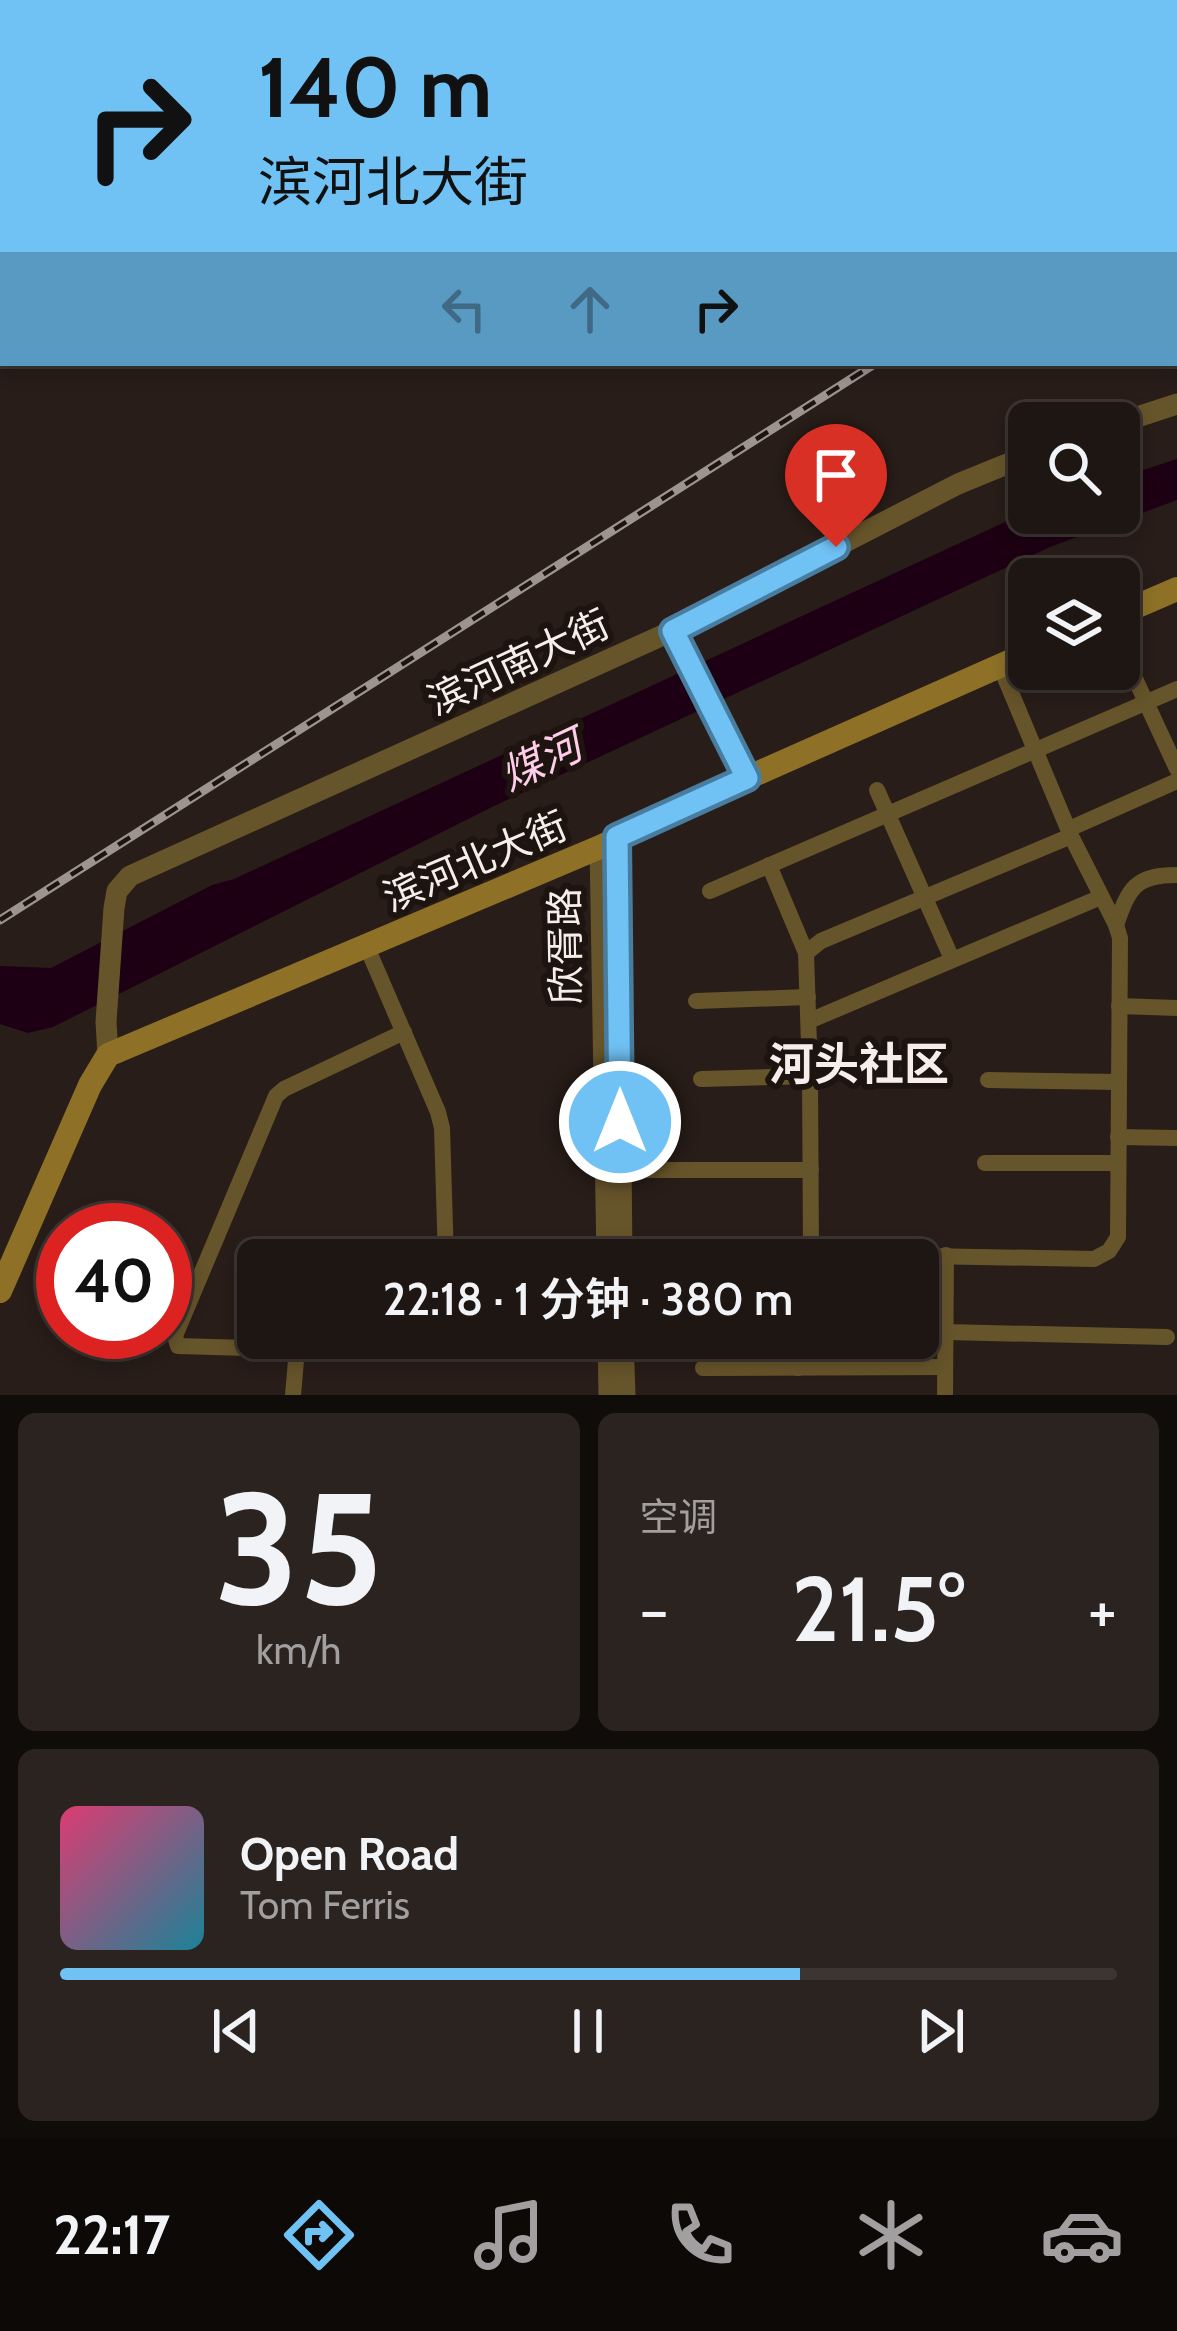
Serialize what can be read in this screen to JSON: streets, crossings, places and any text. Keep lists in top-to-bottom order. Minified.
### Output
{"streets":{"main road":["滨河北大街"],"street":["滨河南大街","欣胥路"]},"crossings":[["滨河南大街","滨河北大街"],["滨河北大街","欣胥路"]],"districts":["河头社区"],"water":["煤河"],"page":{"turn":["140 m","滨河北大街"],"limit":"40","trip":"22:18 · 1 分钟 · 380 m","tile":[["35","km/h"],"空调"],"heat":["−","21.5°","+"],"song":["Open Road","Tom Ferris"],"tabs":"22:17"}}
